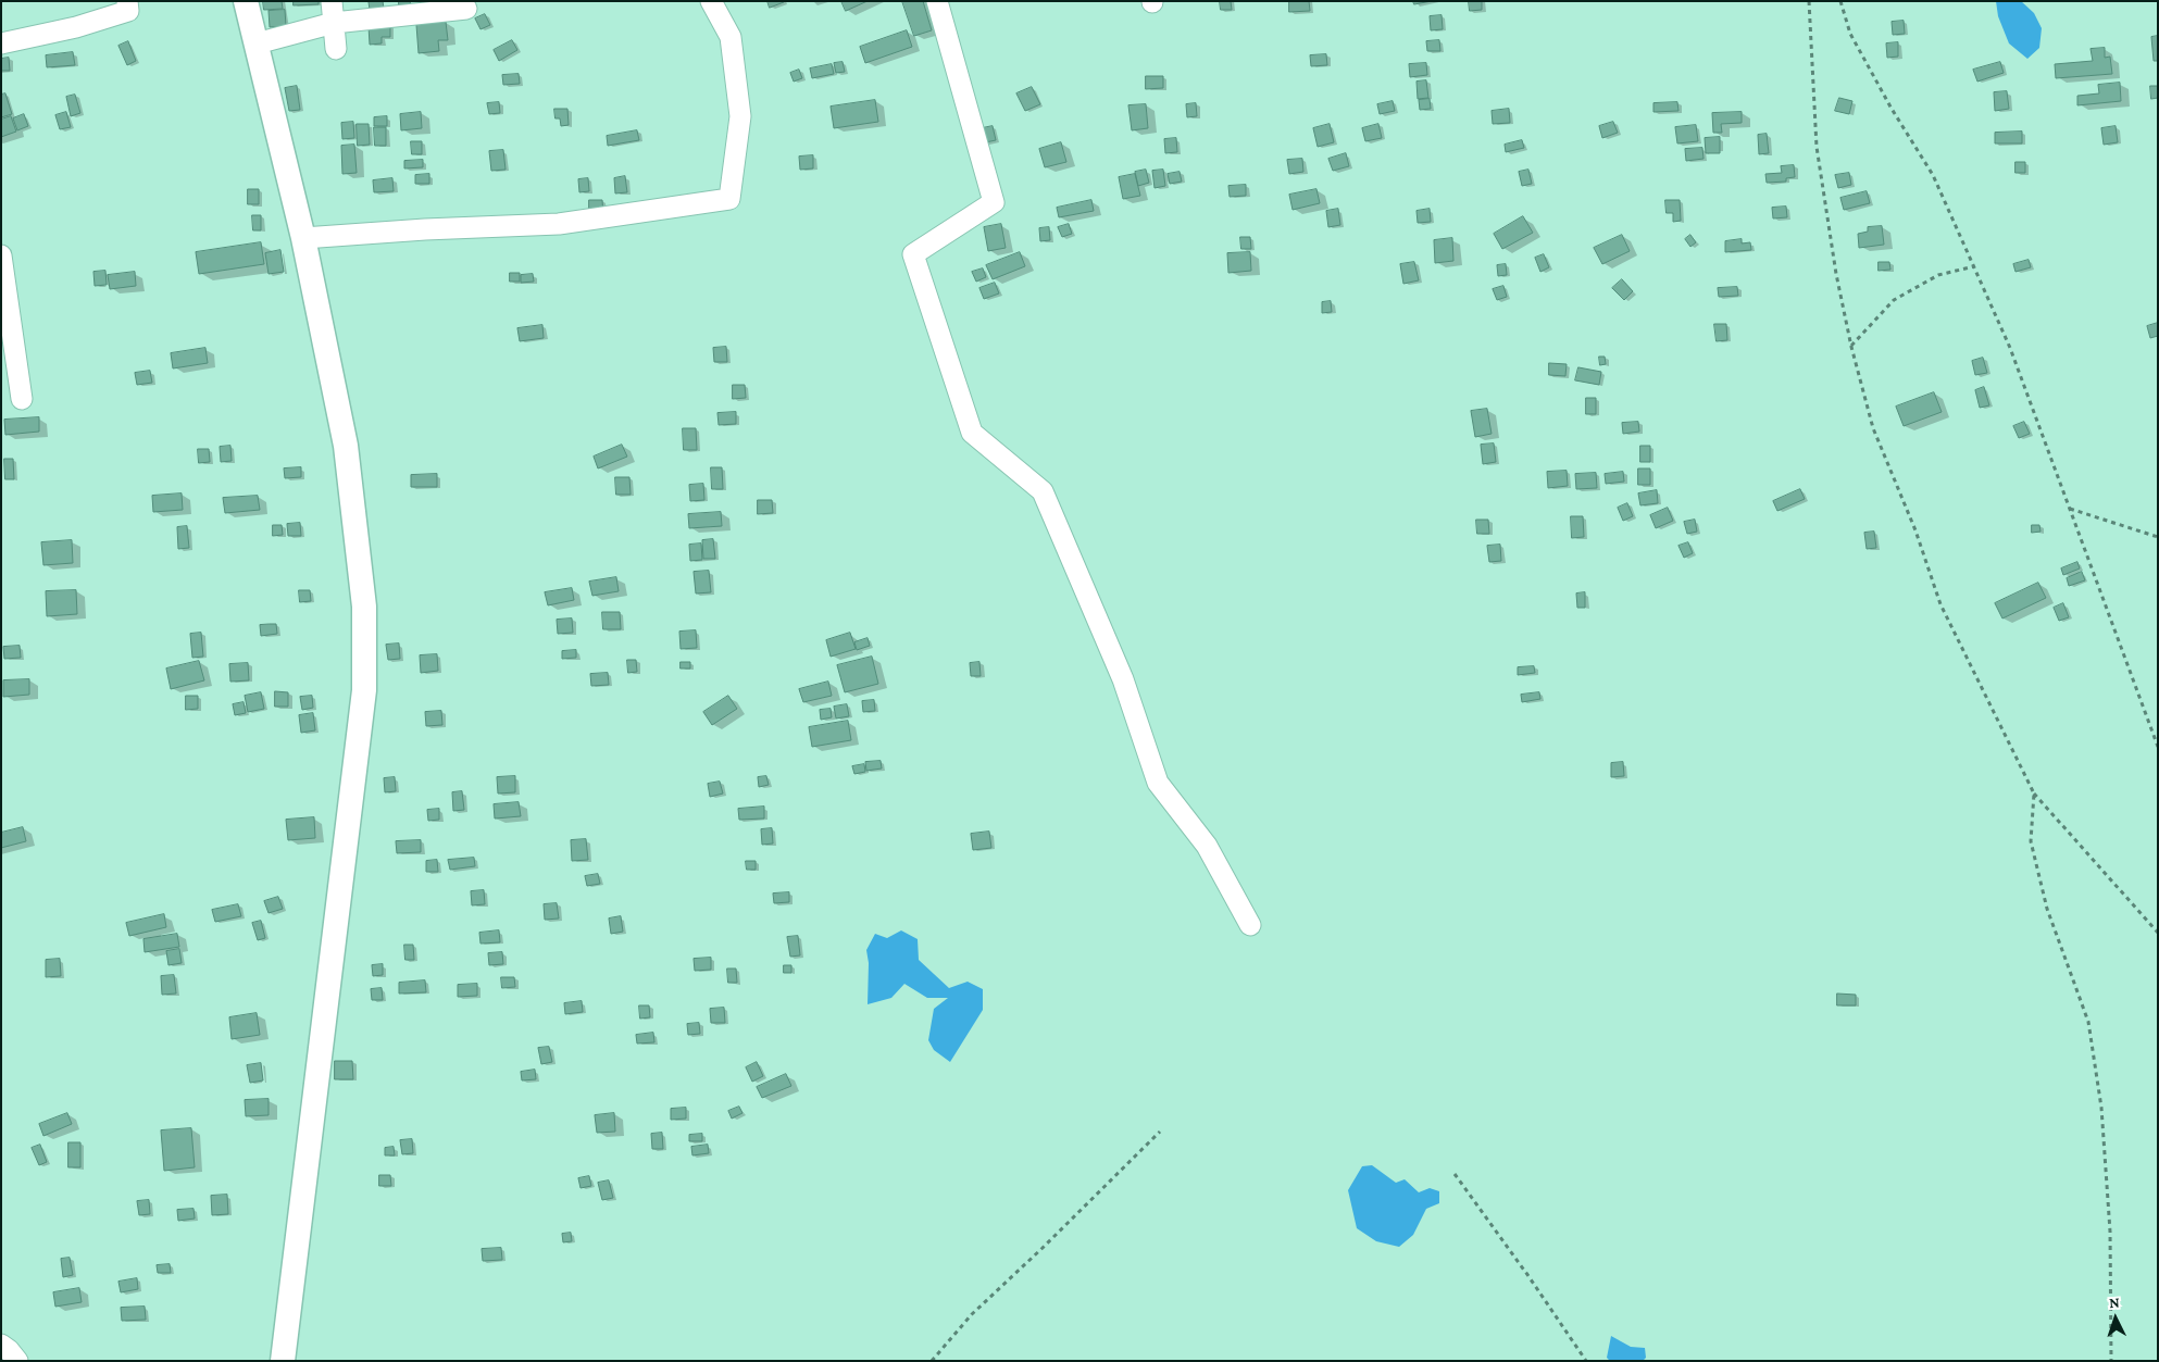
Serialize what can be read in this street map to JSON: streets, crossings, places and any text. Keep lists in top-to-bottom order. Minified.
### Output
{"north":"top"}
